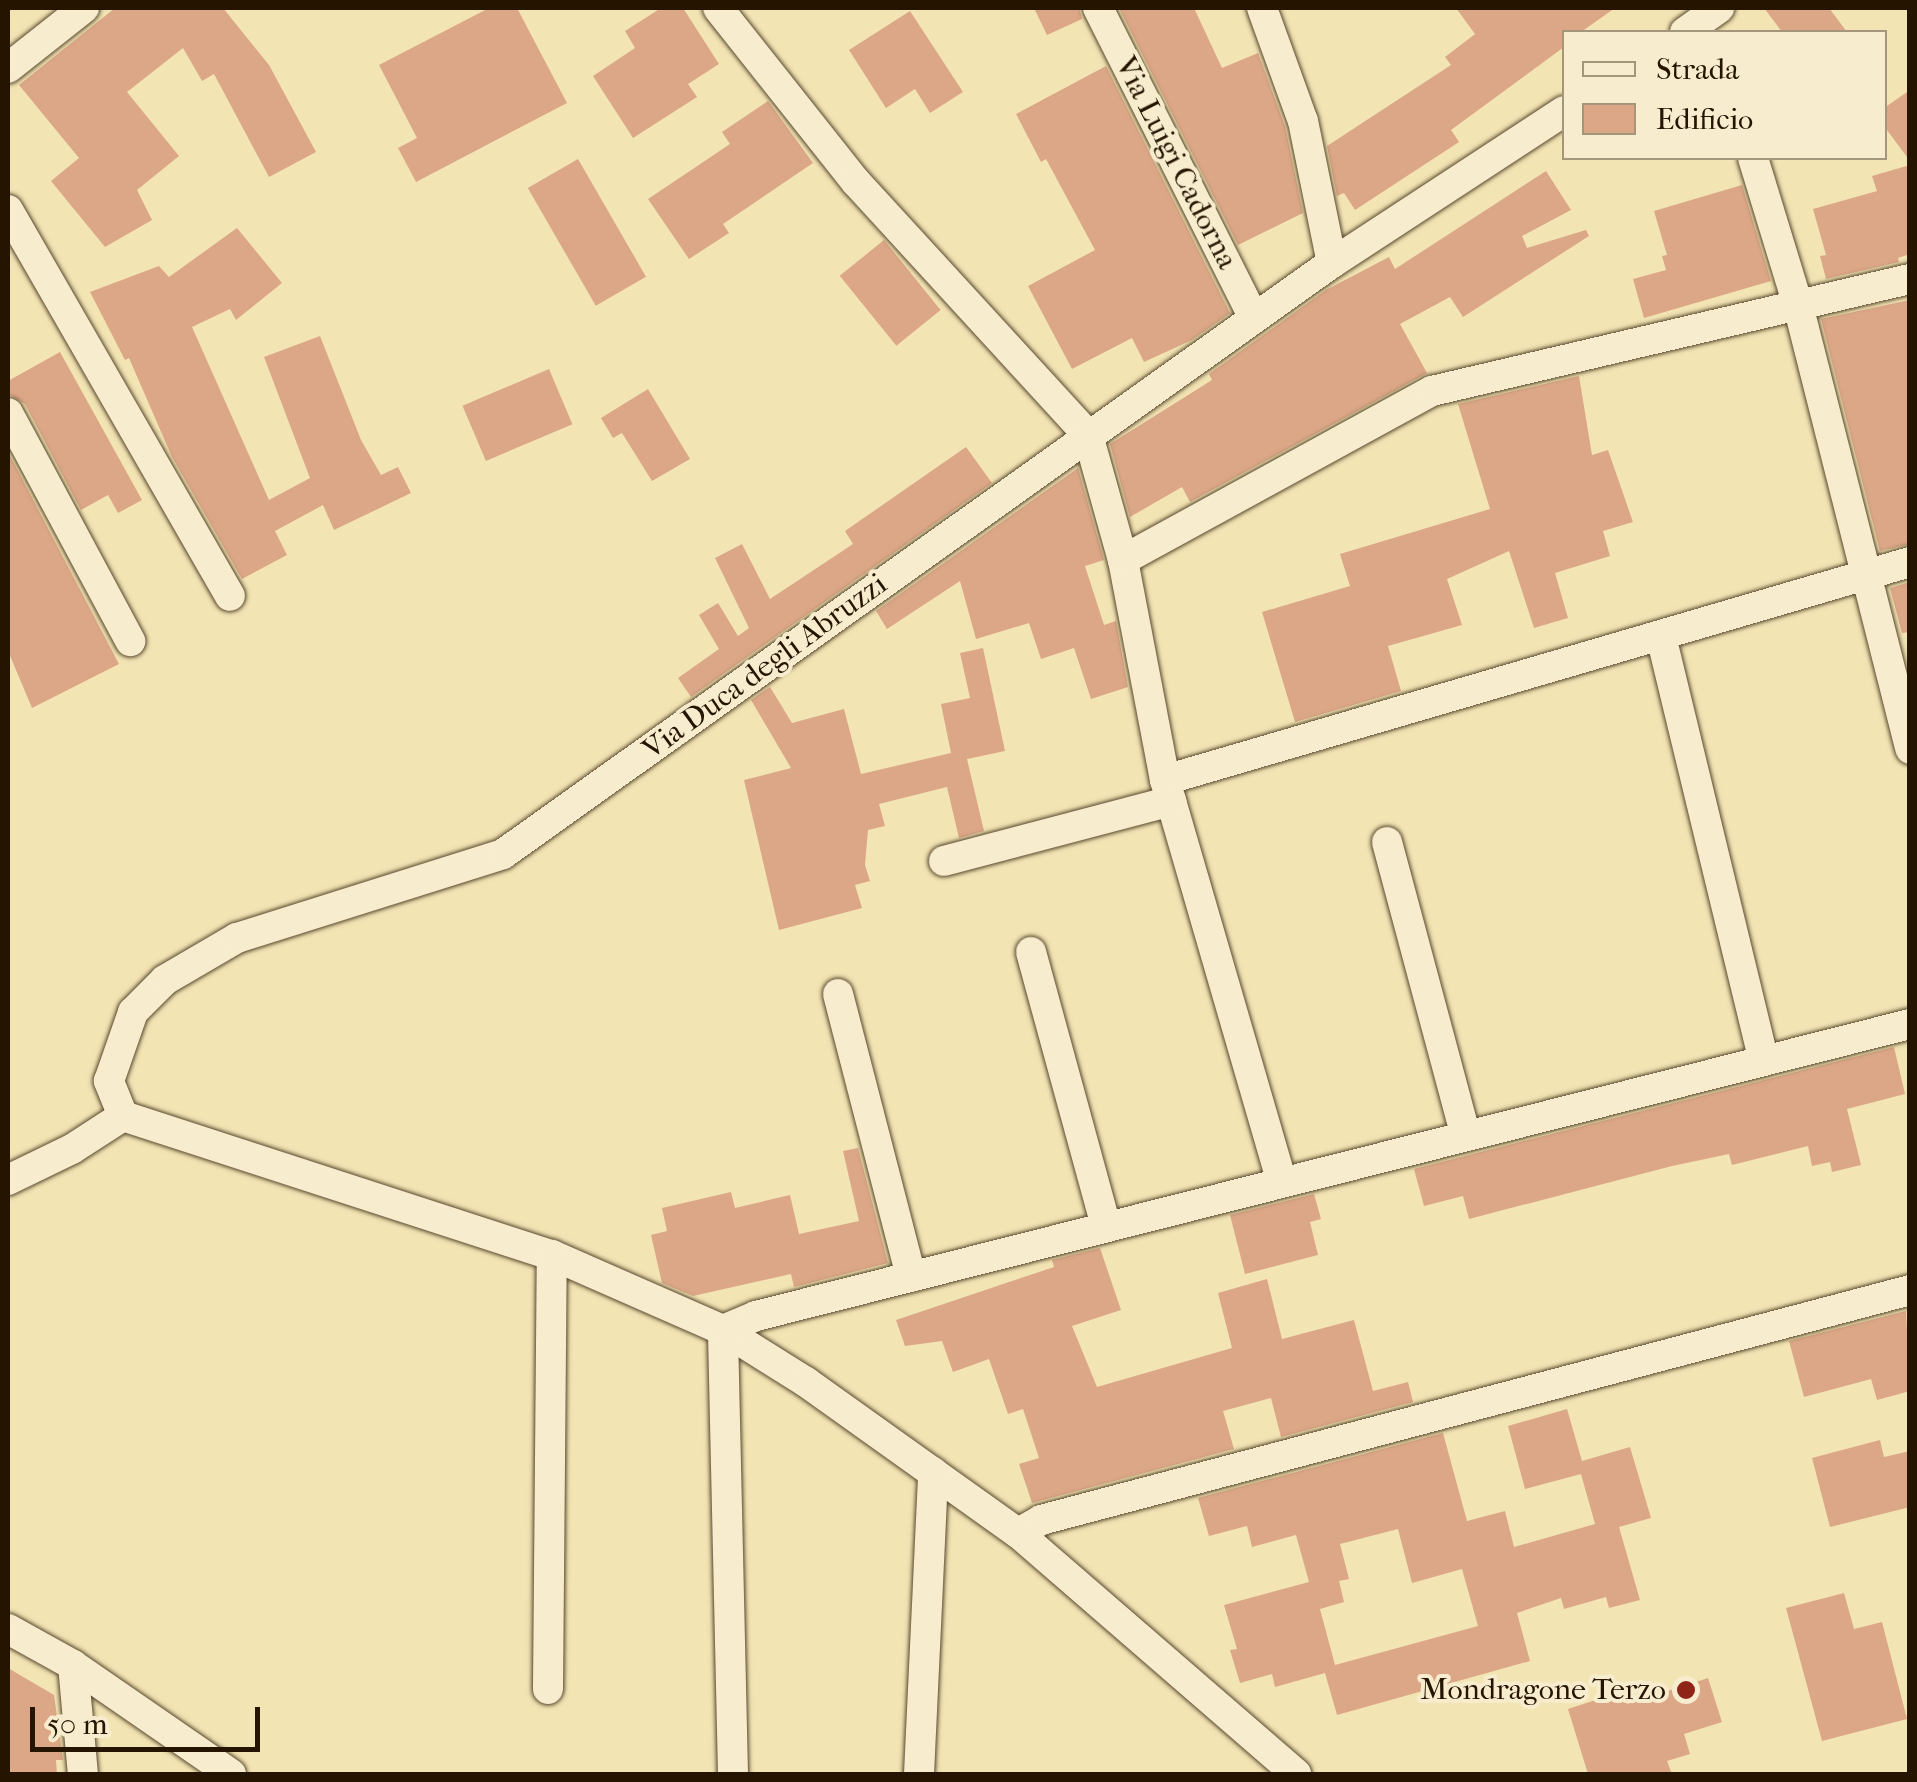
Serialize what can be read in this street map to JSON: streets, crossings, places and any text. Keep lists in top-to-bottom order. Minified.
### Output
{"streets":{"street":["Via Luigi Cadorna","Via Duca degli Abruzzi"]},"crossings":[["Via Luigi Cadorna","Via Duca degli Abruzzi"]],"places":["Mondragone Terzo"],"legend":["Strada","Edificio"],"scale_bar":"50 m"}
